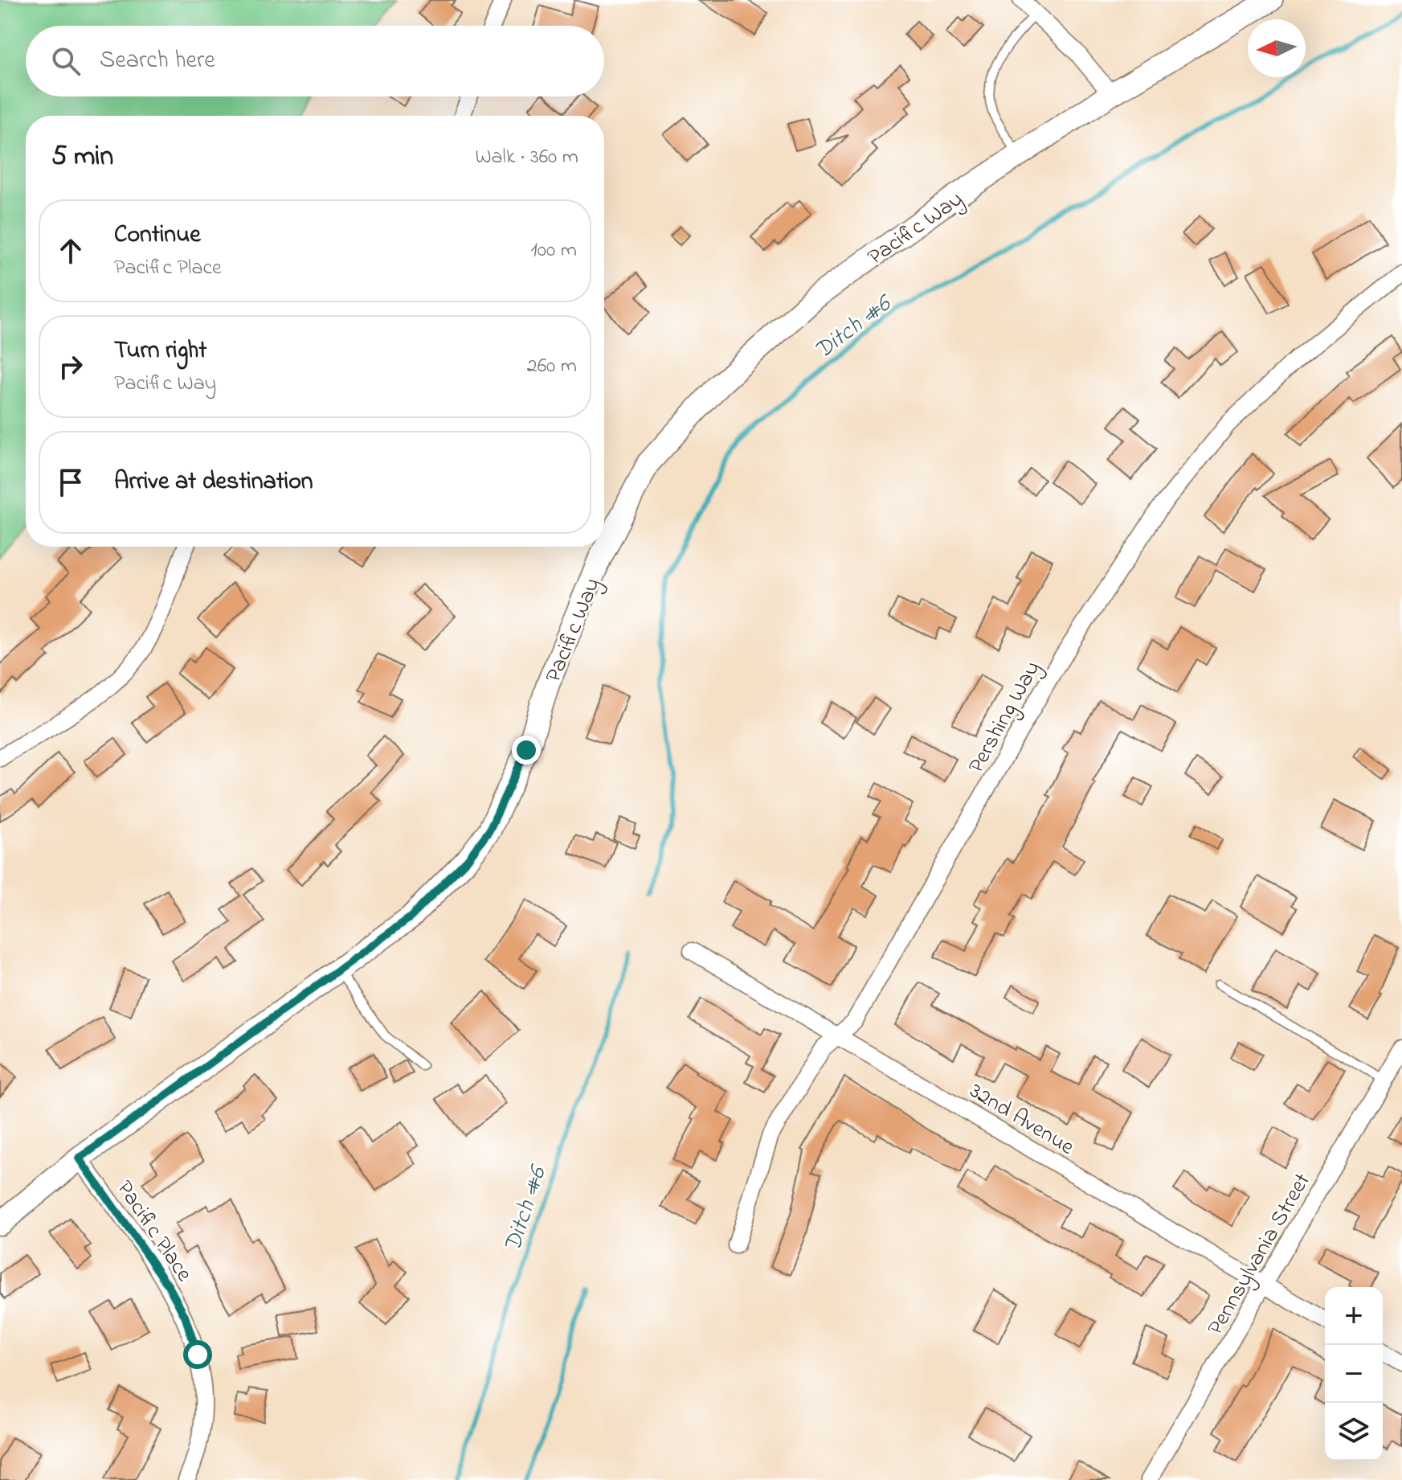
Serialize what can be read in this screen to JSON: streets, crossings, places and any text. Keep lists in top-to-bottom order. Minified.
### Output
{"streets":{"main road":["Pacific Way"],"street":["Pershing Way","32nd Avenue","Pacific Place","Pennsylvania Street"]},"crossings":[["Pacific Way","Pacific Place"],["Pershing Way","32nd Avenue"],["32nd Avenue","Pennsylvania Street"]],"water":["Ditch #6"],"north":"left","page":{"search":"Search here","heading":["5 min","Walk · 360 m"],"list":[["Continue","Pacific Place","100 m"],["Turn right","Pacific Way","260 m"],"Arrive at destination"],"map_buttons":["+","−"]}}
